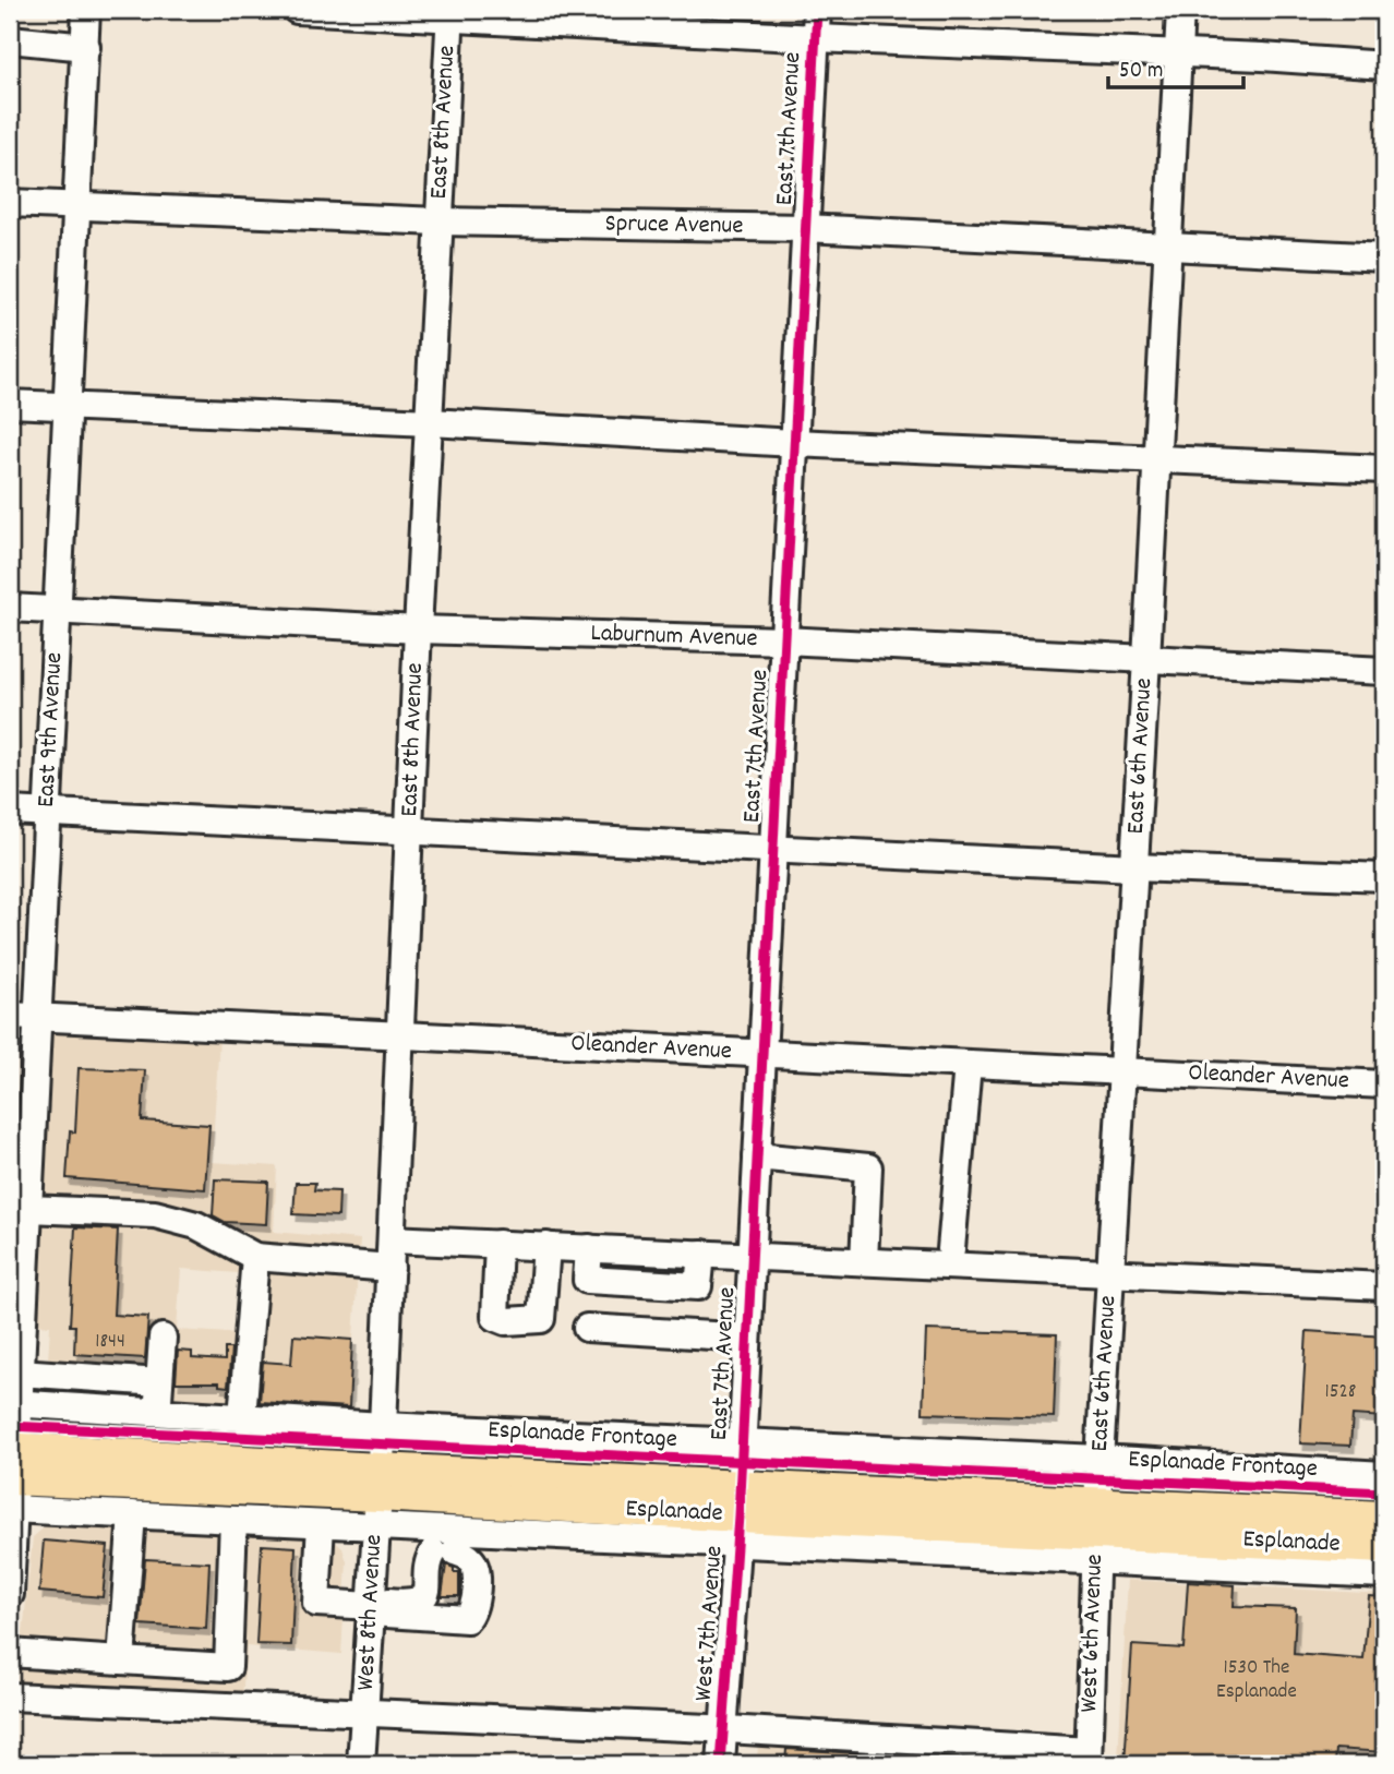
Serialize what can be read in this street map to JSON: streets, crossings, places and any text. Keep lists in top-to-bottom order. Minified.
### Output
{"streets":{"main road":["Esplanade"],"street":["East 8th Avenue","East 7th Avenue","Spruce Avenue","Laburnum Avenue","East 9th Avenue","East 6th Avenue","Oleander Avenue","Esplanade Frontage","West 8th Avenue","West 7th Avenue","West 6th Avenue"]},"crossings":[["East 8th Avenue","Spruce Avenue"],["East 8th Avenue","Laburnum Avenue"],["East 8th Avenue","Oleander Avenue"],["East 8th Avenue","Esplanade Frontage"],["East 8th Avenue","Esplanade"],["East 8th Avenue","West 8th Avenue"],["East 7th Avenue","Spruce Avenue"],["East 7th Avenue","Laburnum Avenue"],["East 7th Avenue","Oleander Avenue"],["East 7th Avenue","Esplanade Frontage"],["East 7th Avenue","Esplanade"],["East 7th Avenue","West 7th Avenue"],["Spruce Avenue","East 9th Avenue"],["Spruce Avenue","East 6th Avenue"],["Laburnum Avenue","East 9th Avenue"],["Laburnum Avenue","East 6th Avenue"],["East 9th Avenue","Oleander Avenue"],["East 9th Avenue","Esplanade Frontage"],["East 9th Avenue","Esplanade"],["East 6th Avenue","Oleander Avenue"],["East 6th Avenue","Esplanade Frontage"],["East 6th Avenue","Esplanade"],["East 6th Avenue","West 6th Avenue"],["Esplanade","West 8th Avenue"],["Esplanade","West 7th Avenue"],["Esplanade","West 6th Avenue"]],"house_numbers":["1844","1528","1530 The Esplanade"],"scale_bar":"50 m"}
